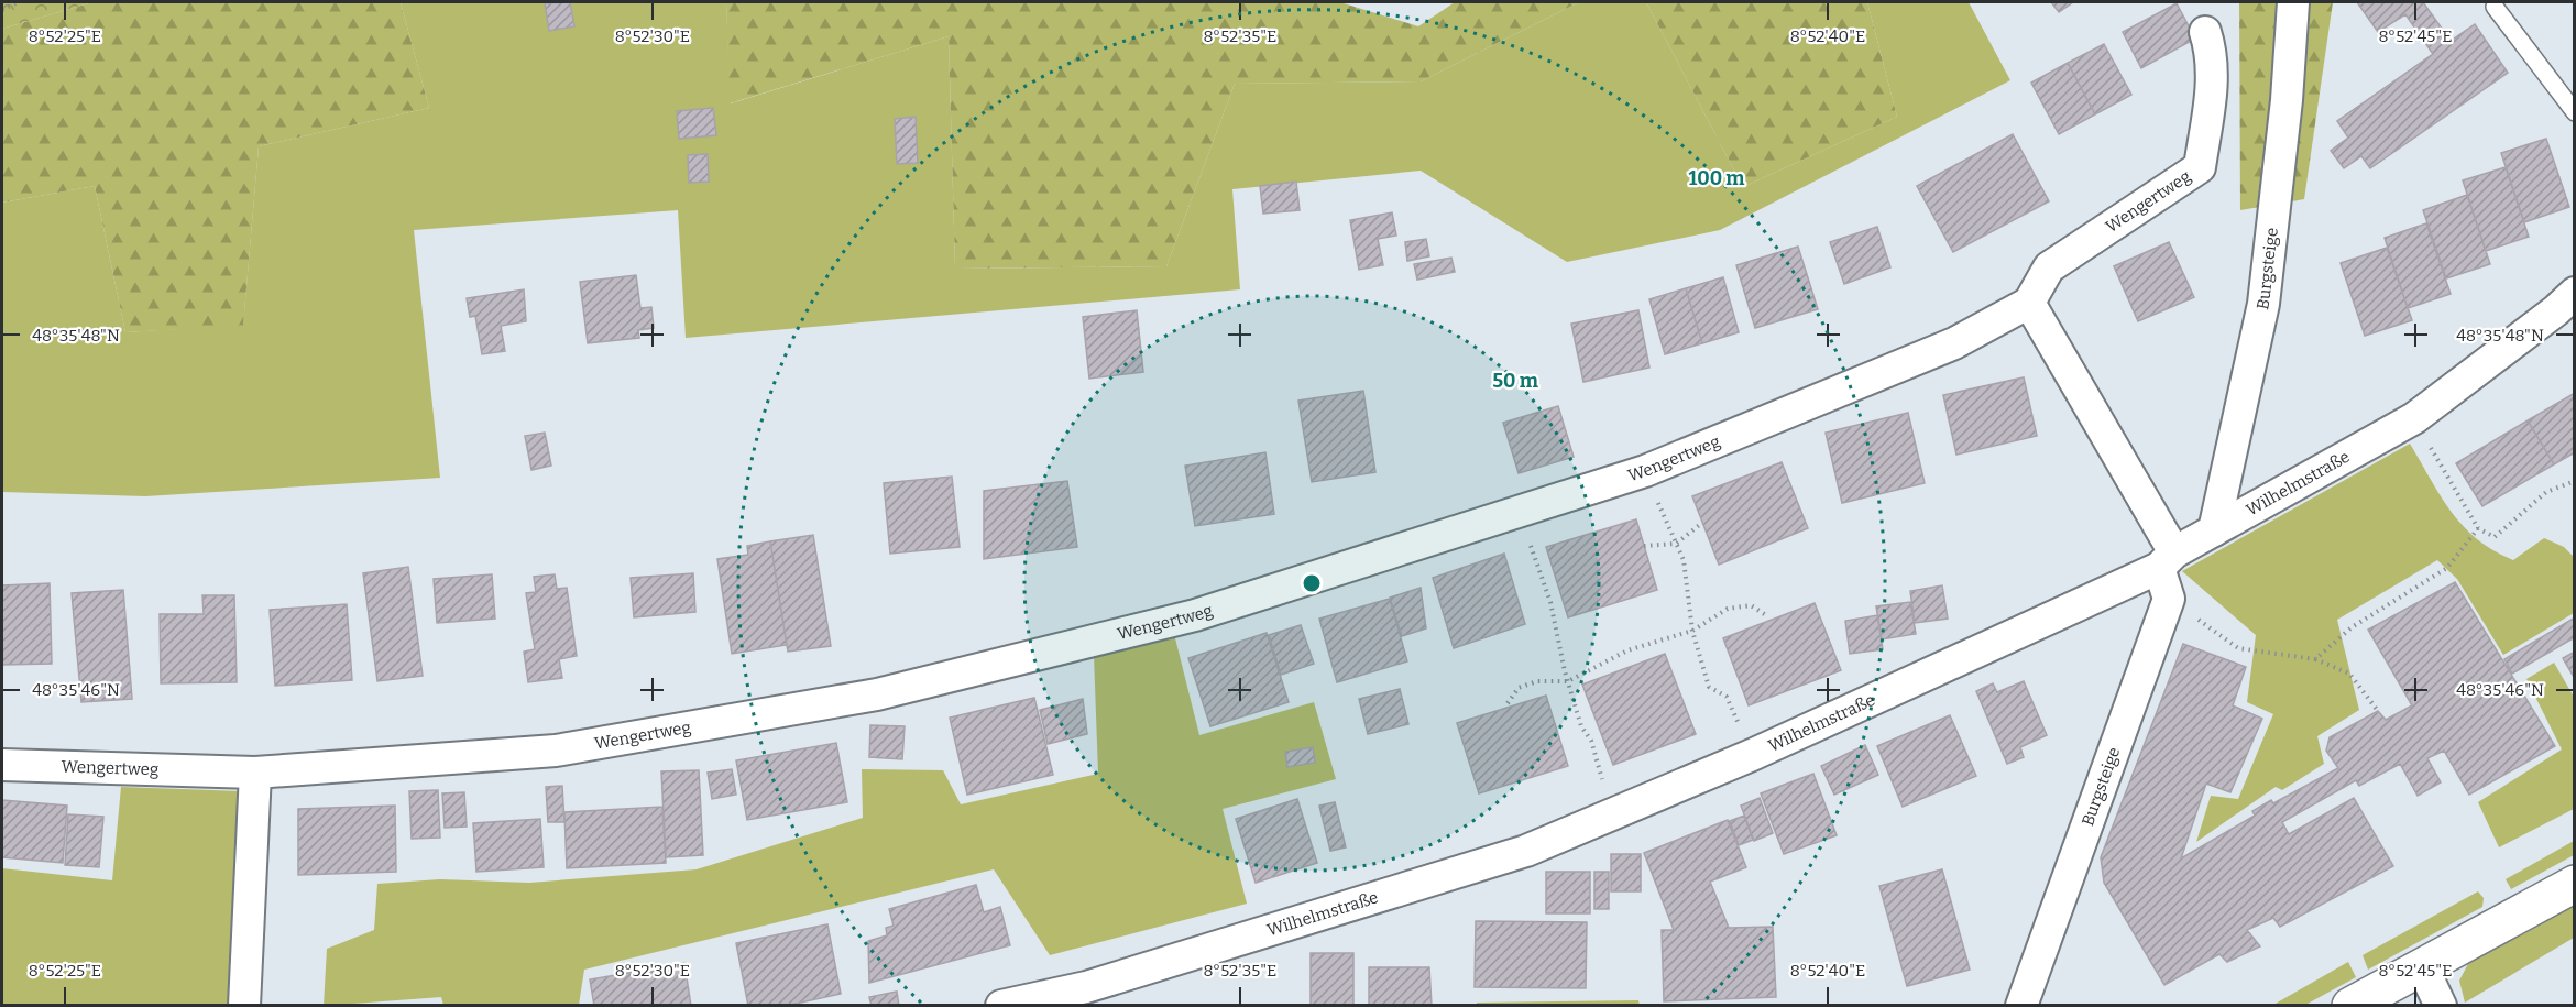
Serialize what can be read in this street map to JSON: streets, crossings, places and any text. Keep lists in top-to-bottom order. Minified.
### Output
{"streets":{"street":["Wengertweg","Burgsteige","Wilhelmstraße"]},"crossings":[["Burgsteige","Wilhelmstraße"]],"coordinates":["8°52'25\"E","8°52'30\"E","8°52'35\"E","8°52'40\"E","8°52'45\"E","48°35'48\"N","48°35'46\"N"],"rings":["100 m","50 m"]}
